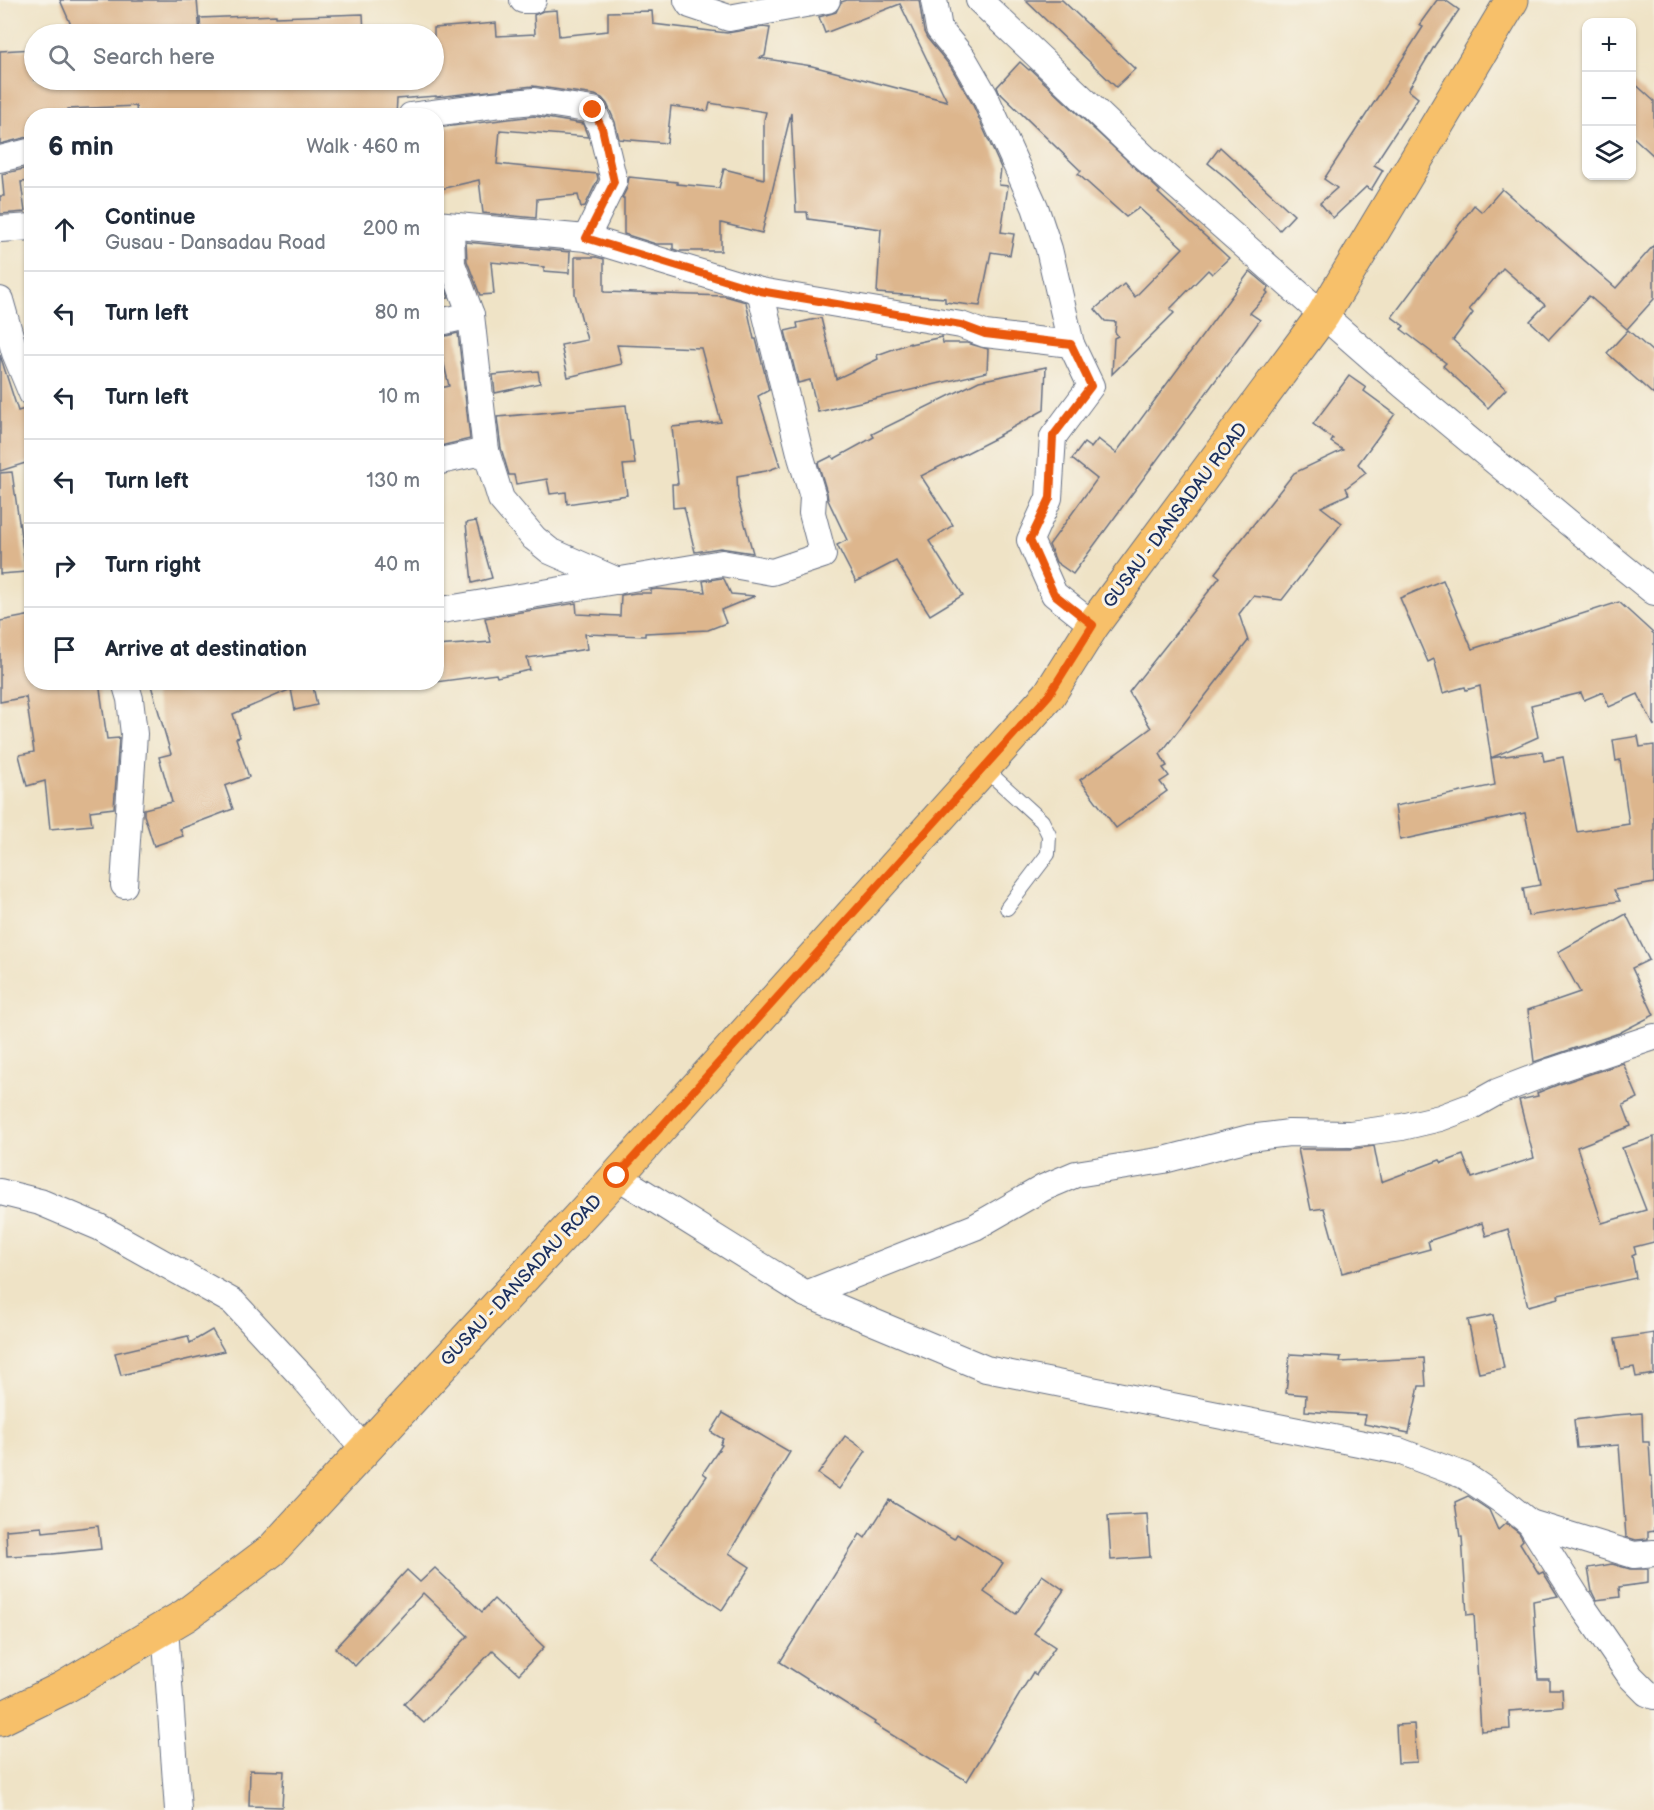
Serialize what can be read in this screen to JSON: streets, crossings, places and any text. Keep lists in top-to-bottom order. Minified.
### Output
{"streets":{"main road":["GUSAU - DANSADAU ROAD"]},"page":{"map_buttons":["+","−"],"search":"Search here","heading":["6 min","Walk · 460 m"],"list":[["Continue","Gusau - Dansadau Road","200 m"],["Turn left","80 m"],["Turn left","10 m"],["Turn left","130 m"],["Turn right","40 m"],"Arrive at destination"]}}
